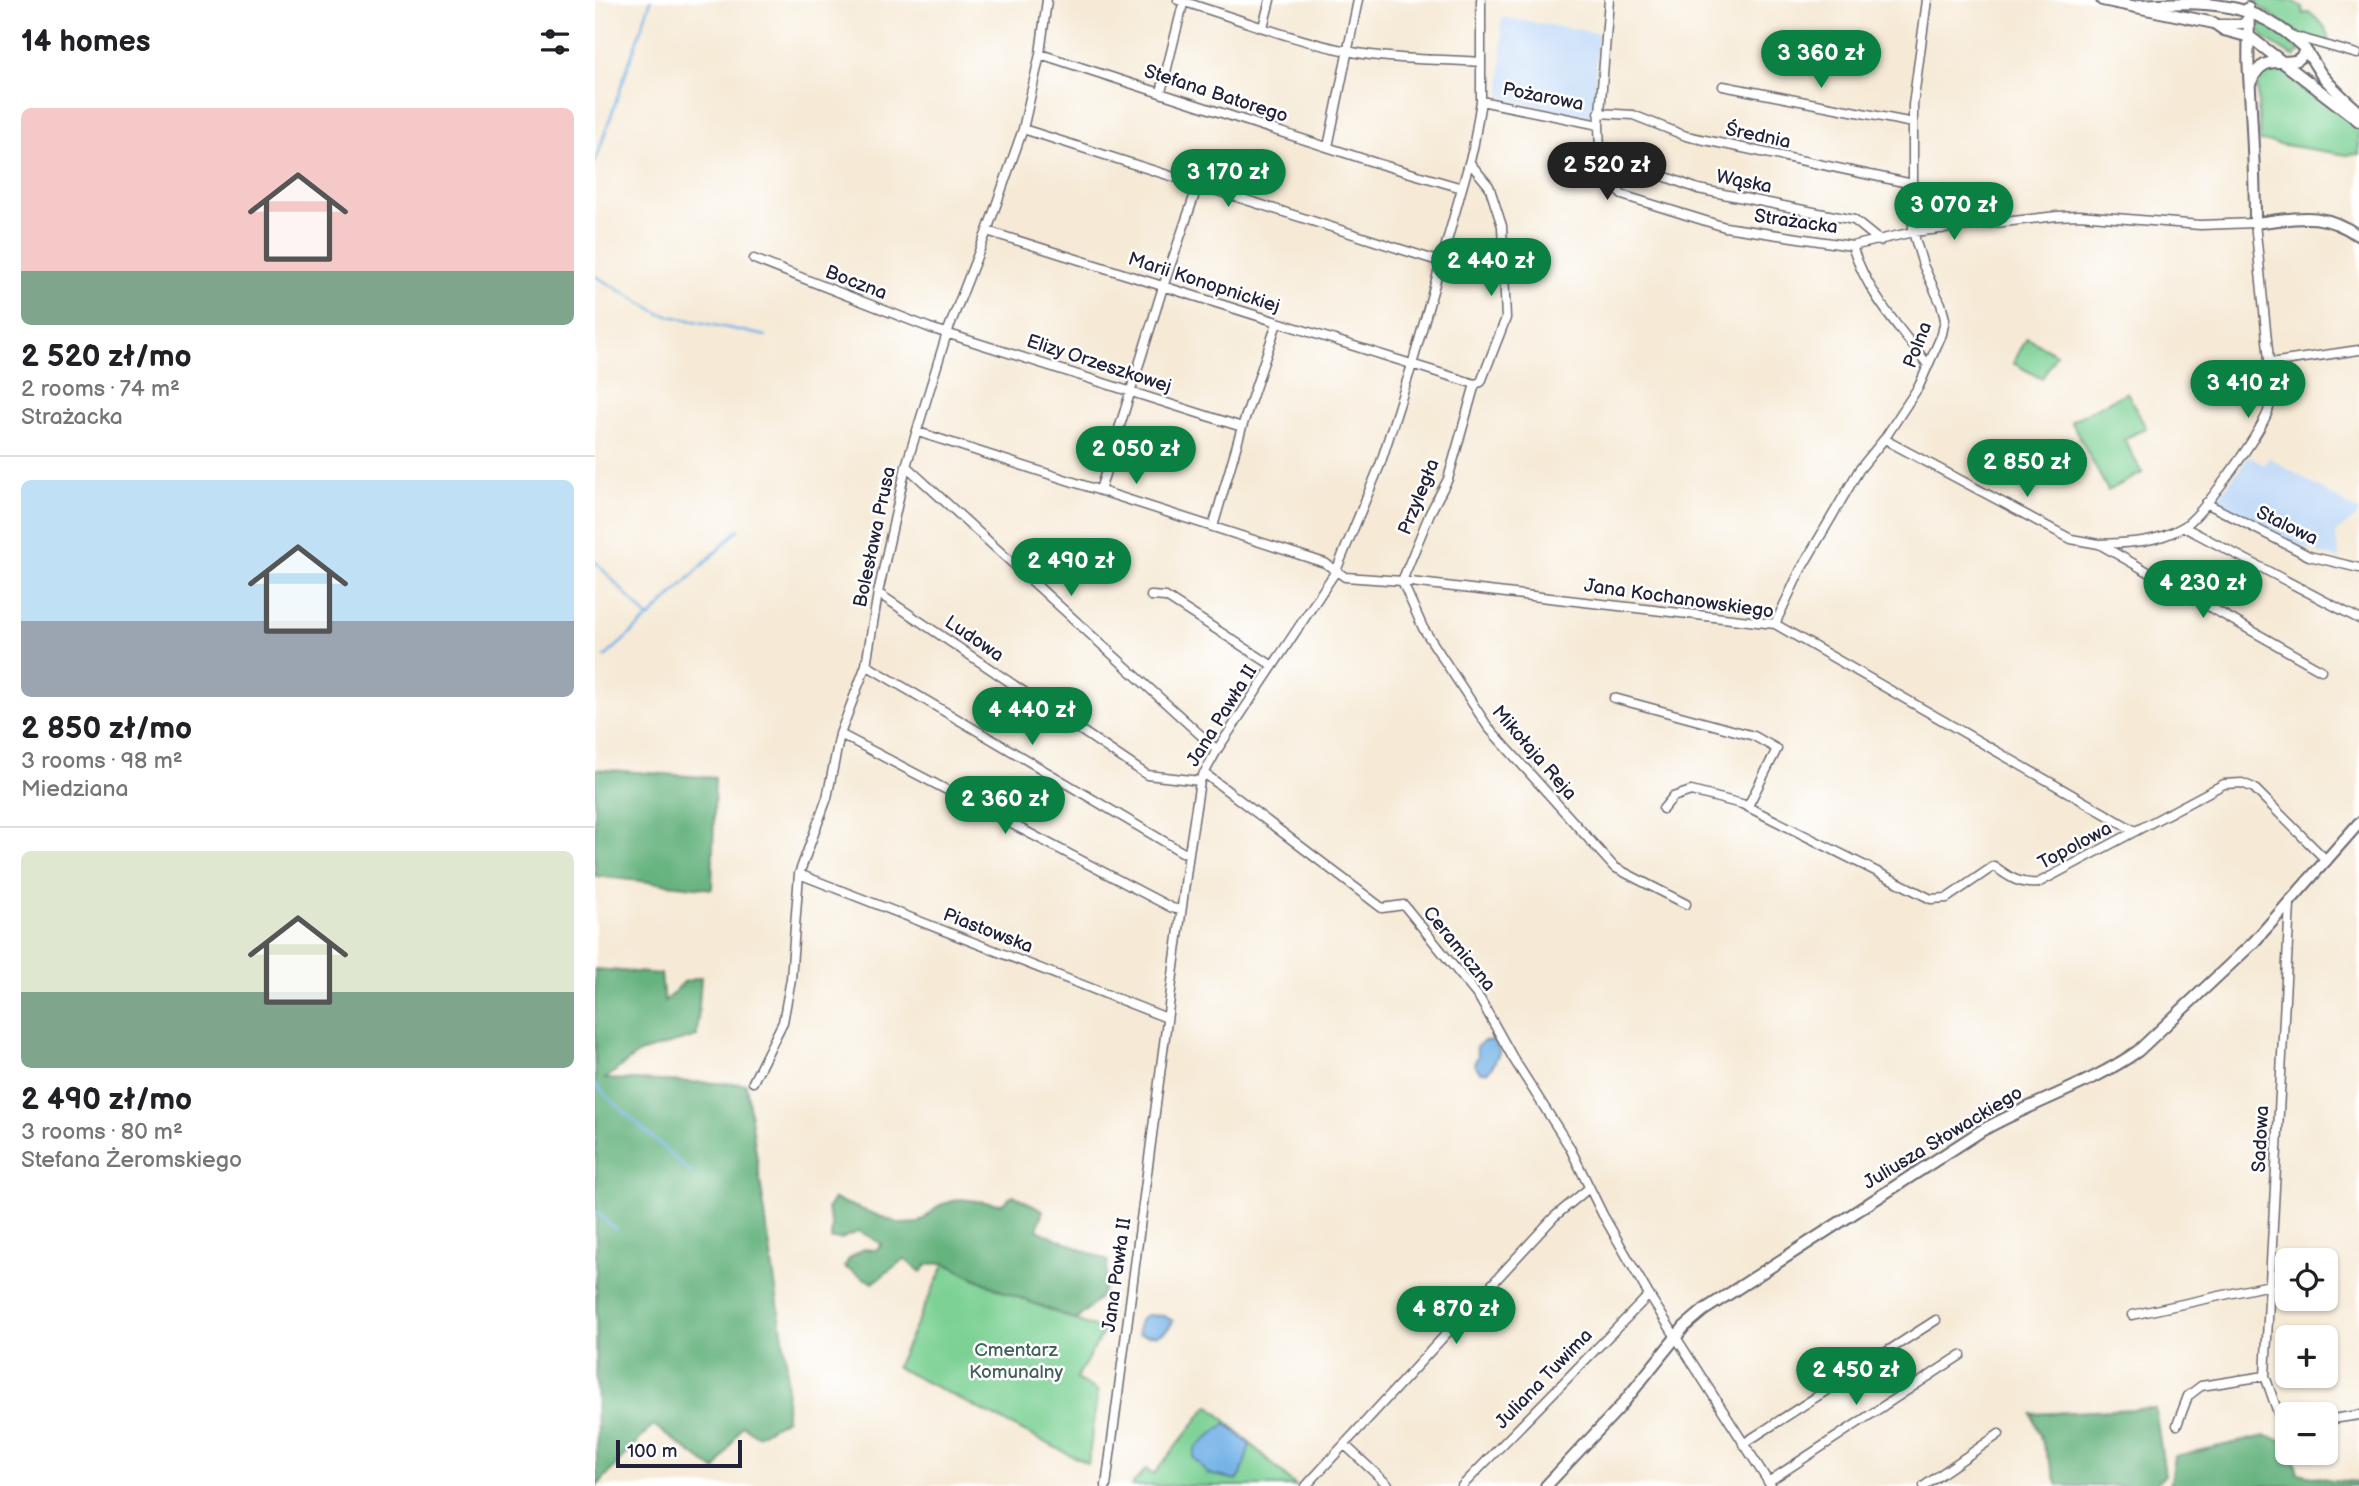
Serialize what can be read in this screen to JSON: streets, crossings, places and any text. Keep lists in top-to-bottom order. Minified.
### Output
{"streets":{"street":["Stefana Batorego","Pożarowa","Średnia","Wąska","Strażacka","Boczna","Marii Konopnickiej","Polna","Elizy Orzeszkowej","Przyległa","Stalowa","Bolesława Prusa","Jana Kochanowskiego","Ludowa","Jana Pawła II","Mikołaja Reja","Topolowa","Piastowska","Ceramiczna","Juliusza Słowackiego","Sadowa","Juliana Tuwima"]},"crossings":[["Stefana Batorego","Bolesława Prusa"],["Stefana Batorego","Jana Pawła II"],["Pożarowa","Strażacka"],["Pożarowa","Jana Pawła II"],["Średnia","Strażacka"],["Średnia","Polna"],["Wąska","Strażacka"],["Strażacka","Polna"],["Boczna","Elizy Orzeszkowej"],["Boczna","Bolesława Prusa"],["Marii Konopnickiej","Bolesława Prusa"],["Marii Konopnickiej","Jana Pawła II"],["Polna","Jana Kochanowskiego"],["Elizy Orzeszkowej","Bolesława Prusa"],["Przyległa","Jana Kochanowskiego"],["Przyległa","Jana Pawła II"],["Przyległa","Mikołaja Reja"],["Bolesława Prusa","Jana Kochanowskiego"],["Bolesława Prusa","Ludowa"],["Bolesława Prusa","Piastowska"],["Jana Kochanowskiego","Jana Pawła II"],["Jana Kochanowskiego","Mikołaja Reja"],["Jana Kochanowskiego","Topolowa"],["Ludowa","Jana Pawła II"],["Ludowa","Ceramiczna"],["Jana Pawła II","Piastowska"],["Jana Pawła II","Ceramiczna"],["Topolowa","Juliusza Słowackiego"],["Ceramiczna","Juliusza Słowackiego"],["Ceramiczna","Juliana Tuwima"],["Juliusza Słowackiego","Sadowa"]],"parks":["Cmentarz Komunalny"],"scale_bar":"100 m","page":{"heading":"14 homes","price":["3 360 zł","2 520 zł","3 170 zł","3 070 zł","2 440 zł","3 410 zł","2 050 zł","2 850 zł","2 490 zł","4 230 zł","4 440 zł","2 360 zł","4 870 zł","2 450 zł"],"list":[{"name":"2 520 zł/mo","note":"2 rooms · 74 m² · Strażacka"},{"name":"2 850 zł/mo","note":"3 rooms · 98 m² · Miedziana"},{"name":"2 490 zł/mo","note":"3 rooms · 80 m² · Stefana Żeromskiego"}],"map_buttons":["+","−"],"scale":"100 m"}}
